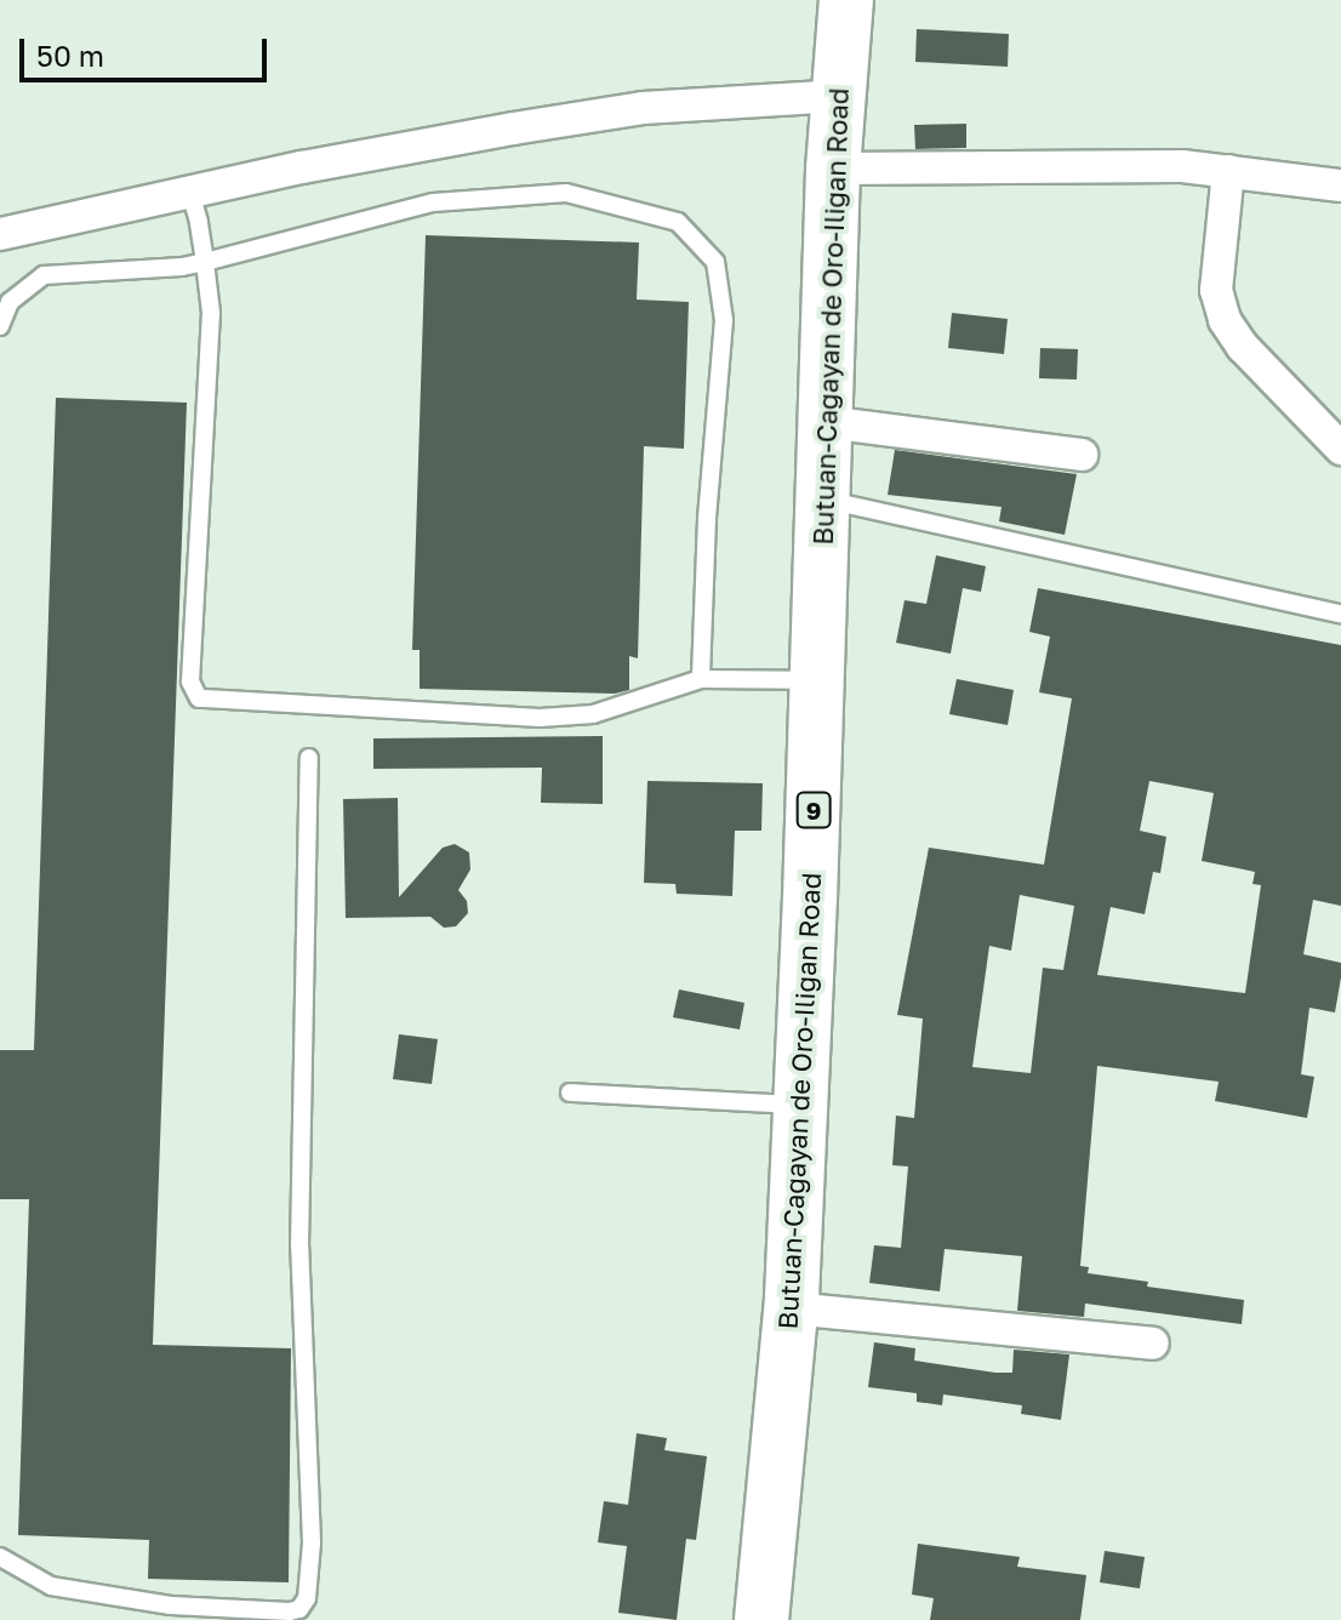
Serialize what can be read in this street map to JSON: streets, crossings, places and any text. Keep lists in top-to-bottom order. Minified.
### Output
{"streets":{"highway":["Butuan-Cagayan de Oro-Iligan Road","9"]},"scale_bar":"50 m"}
